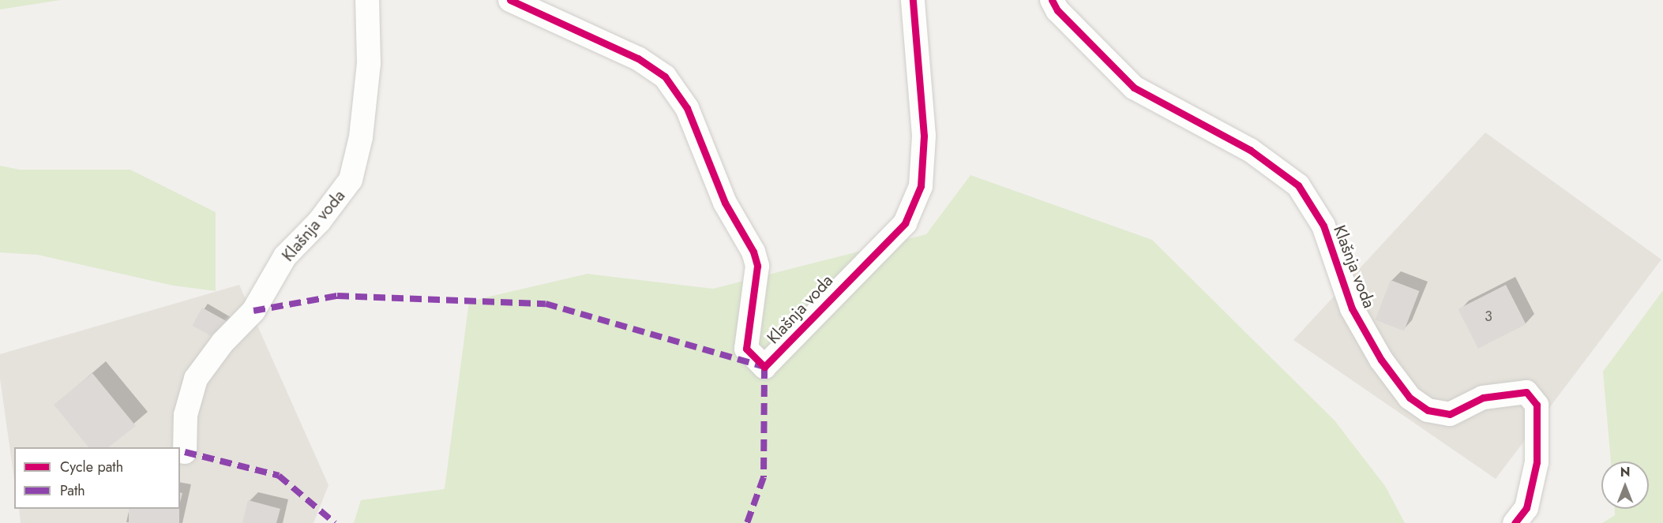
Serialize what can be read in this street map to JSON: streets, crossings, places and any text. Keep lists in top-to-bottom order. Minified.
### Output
{"streets":{"street":["Klašnja voda"]},"house_numbers":["3"],"legend":["Cycle path","Path"],"north":"top"}
